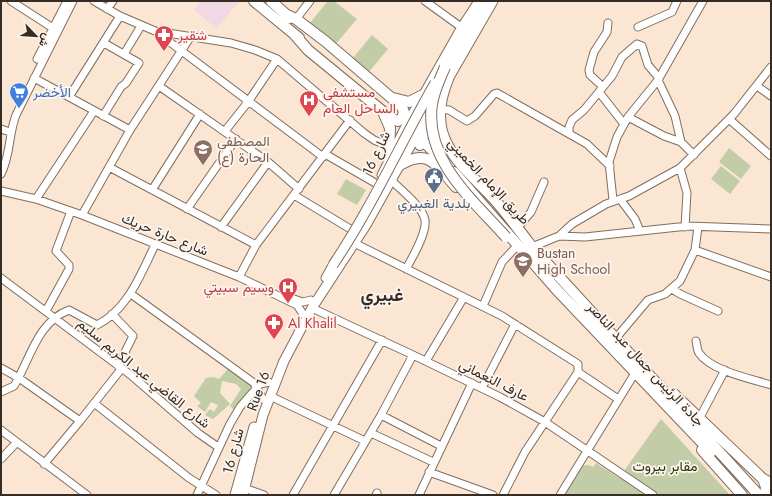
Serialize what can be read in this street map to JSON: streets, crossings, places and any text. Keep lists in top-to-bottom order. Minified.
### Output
{"streets":{"highway":["طريق الإمام الخميني","جادة الرئيس جمال عبد الناصر"],"main road":["شارع 16","Rue 16"],"street":["شارع حارة حريك","شارع القاضي عبد الكريم سليم","عارف النعماني"]},"crossings":[["شارع 16","عارف النعماني"],["شارع 16","Rue 16"],["طريق الإمام الخميني","جادة الرئيس جمال عبد الناصر"],["عارف النعماني","Rue 16"]],"districts":["غبيري"],"parks":["مقابر بيروت"],"places":{"pharmacy":["شقير","Al Khalil"],"supermarket":["الأخضر"],"hospital":["مستشفى الساحل العام","وسيم سبيتي"],"school or university":["المصطفى الحارة (ع)","Bustan High School"],"public building":["بلدية الغبيري"]},"north":"bottom right"}
